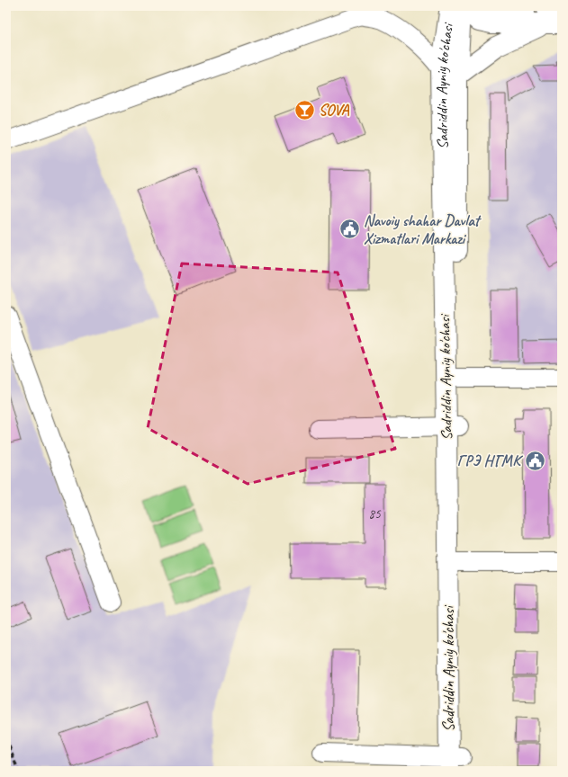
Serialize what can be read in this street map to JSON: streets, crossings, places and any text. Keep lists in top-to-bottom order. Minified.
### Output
{"streets":{"main road":["Sadriddin Ayniy ko'chasi"]},"places":{"bar":["SOVA"],"public building":["Navoiy shahar Davlat Xizmatlari Markazi","ГРЭ НГМК"]},"house_numbers":["85"]}
